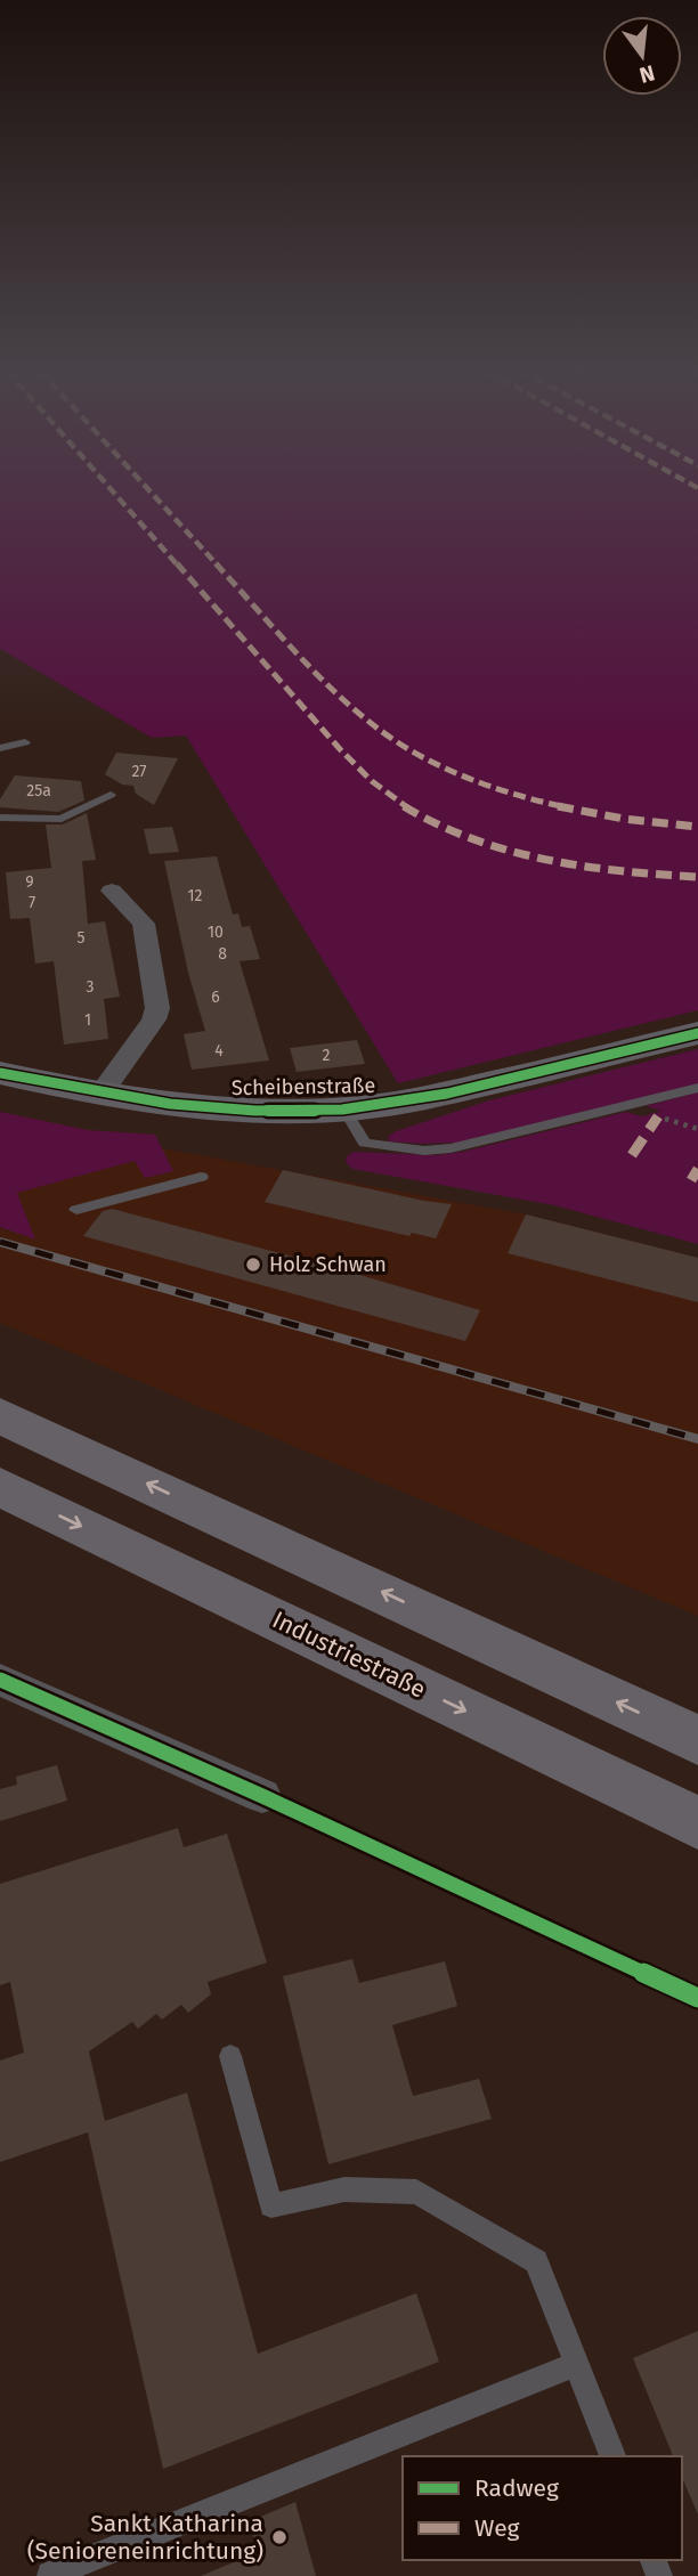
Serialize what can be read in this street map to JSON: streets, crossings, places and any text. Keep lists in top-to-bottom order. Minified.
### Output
{"streets":{"highway":["Industriestraße"],"street":["Scheibenstraße"]},"places":["Holz Schwan","Sankt Katharina (Senioreneinrichtung)"],"house_numbers":["27","25a","9","12","7","10","5","8","3","6","1","4","2"],"legend":["Radweg","Weg"],"north":"bottom"}
